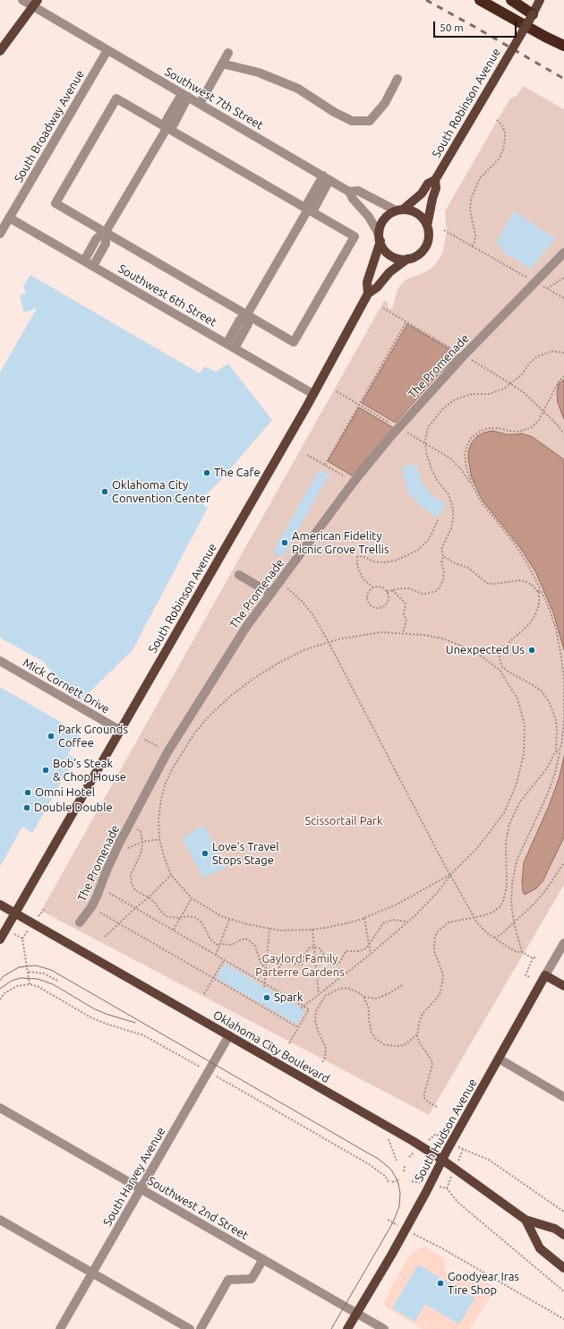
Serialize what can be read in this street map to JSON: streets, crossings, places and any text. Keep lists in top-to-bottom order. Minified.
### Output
{"streets":{"main road":["South Robinson Avenue","Oklahoma City Boulevard","South Hudson Avenue"],"street":["Southwest 7th Street","South Broadway Avenue","Southwest 6th Street","The Promenade","Mick Cornett Drive","South Harvey Avenue","Southwest 2nd Street"]},"crossings":[["Southwest 7th Street","South Robinson Avenue"],["Southwest 7th Street","South Broadway Avenue"],["South Robinson Avenue","Southwest 6th Street"],["South Robinson Avenue","Mick Cornett Drive"],["South Robinson Avenue","Oklahoma City Boulevard"],["South Broadway Avenue","Southwest 6th Street"],["Oklahoma City Boulevard","South Hudson Avenue"],["Oklahoma City Boulevard","South Harvey Avenue"],["South Hudson Avenue","Southwest 2nd Street"],["South Harvey Avenue","Southwest 2nd Street"]],"parks":["Scissortail Park","Gaylord Family Parterre Gardens"],"places":["The Cafe","Oklahoma City Convention Center","American Fidelity Picnic Grove Trellis","Unexpected Us","Park Grounds Coffee","Bob’s Steak & Chop House","Omni Hotel","Double Double","Love's Travel Stops Stage","Spark","Goodyear Iras Tire Shop"],"scale_bar":"50 m"}
